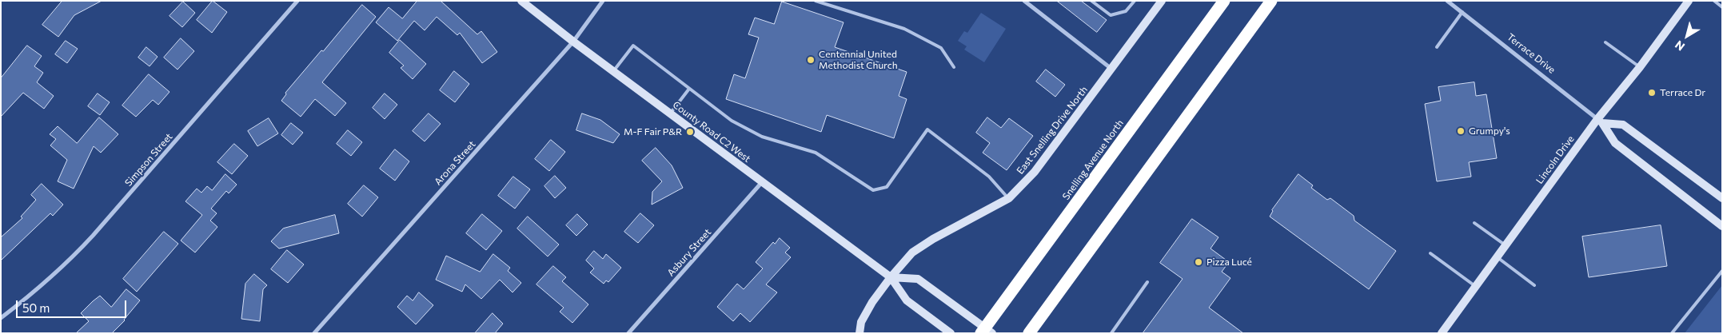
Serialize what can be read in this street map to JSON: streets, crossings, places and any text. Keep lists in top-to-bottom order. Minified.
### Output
{"streets":{"highway":["Snelling Avenue North"],"street":["Terrace Drive","East Snelling Drive North","County Road C2 West","Simpson Street","Lincoln Drive","Arona Street","Asbury Street"]},"crossings":[["Terrace Drive","Lincoln Drive"],["East Snelling Drive North","County Road C2 West"],["County Road C2 West","Arona Street"],["County Road C2 West","Asbury Street"]],"places":["Centennial United Methodist Church","Terrace Dr","Grumpy's","M-F Fair P&R","Pizza Lucé"],"scale_bar":"50 m","north":"bottom left"}
